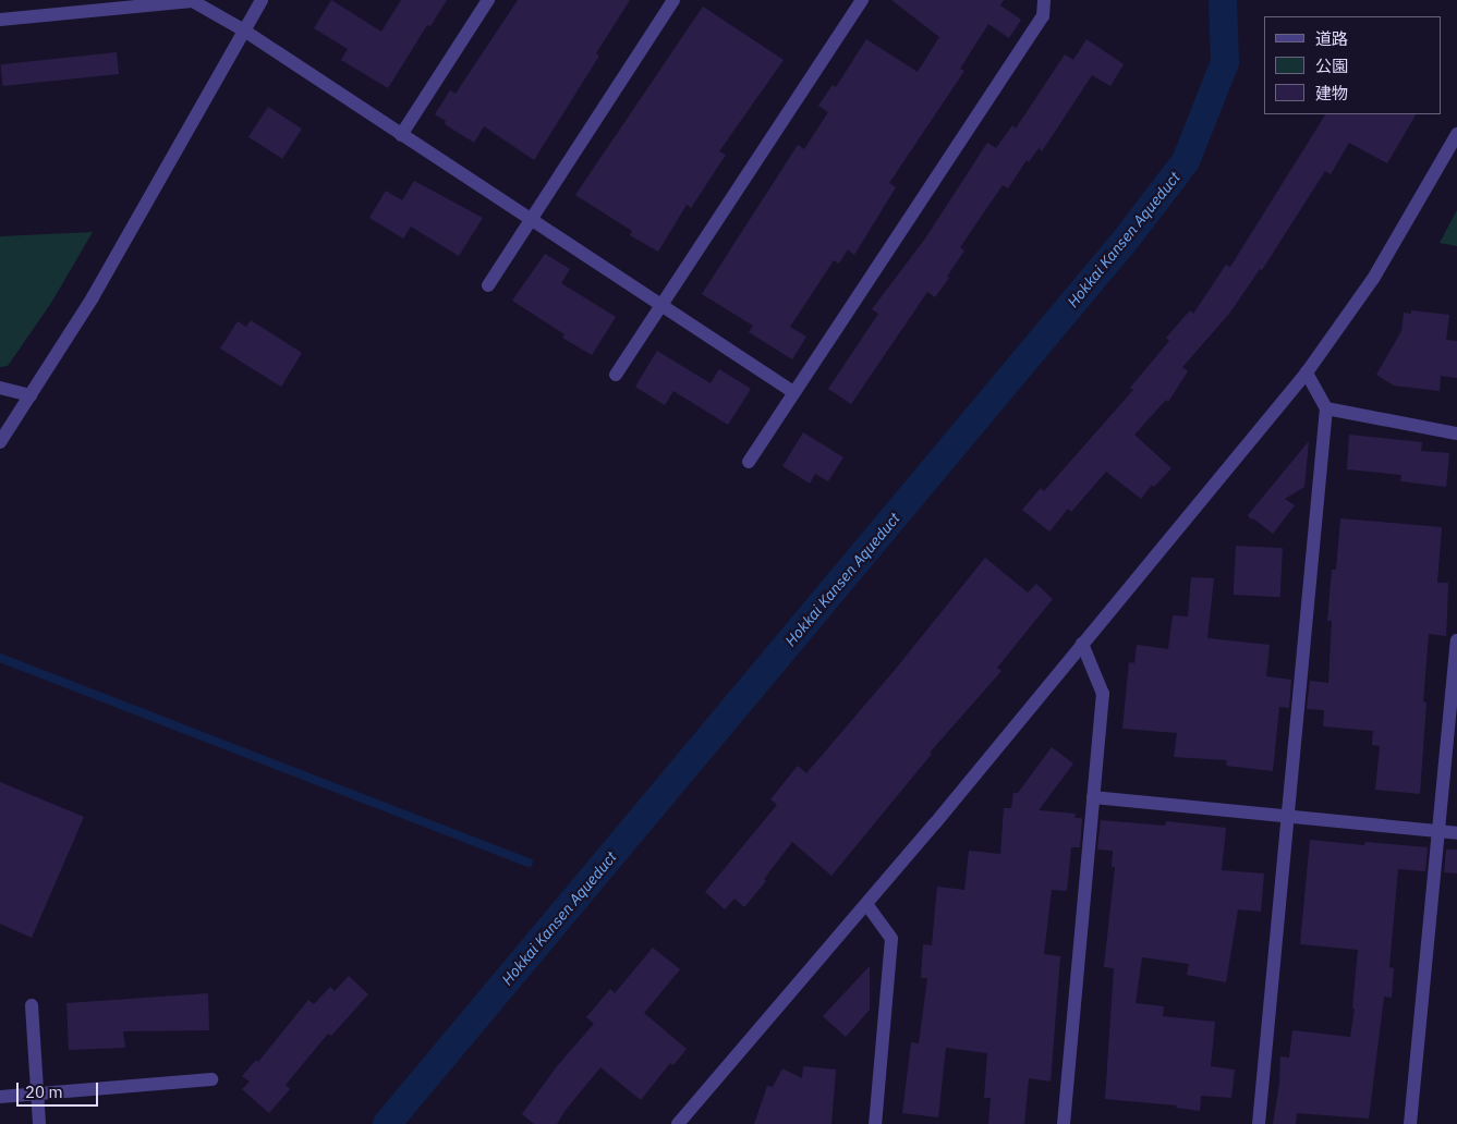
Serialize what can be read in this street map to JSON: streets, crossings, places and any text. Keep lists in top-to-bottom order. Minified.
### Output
{"water":["Hokkai Kansen Aqueduct"],"legend":["道路","公園","建物"],"scale_bar":"20 m"}
